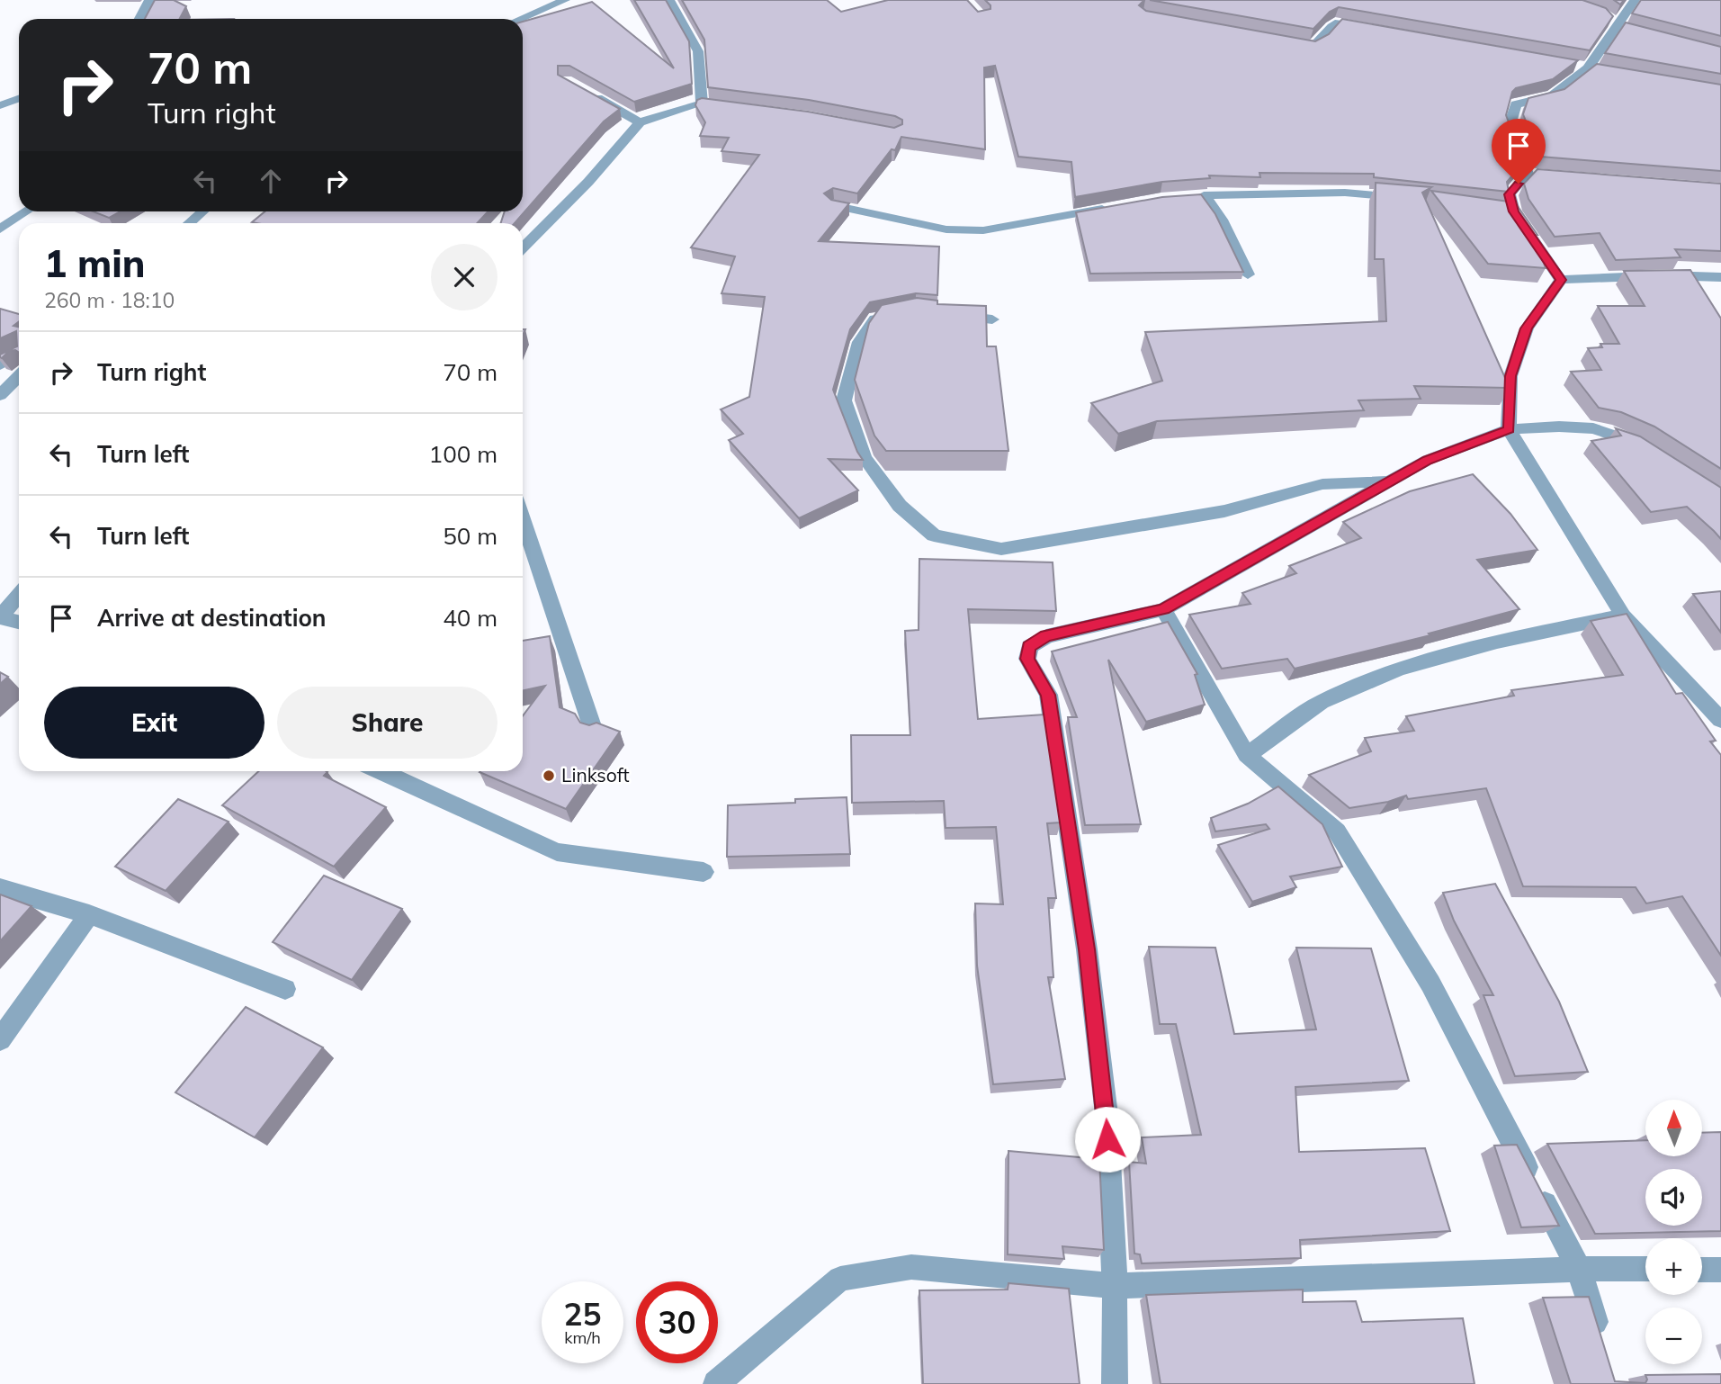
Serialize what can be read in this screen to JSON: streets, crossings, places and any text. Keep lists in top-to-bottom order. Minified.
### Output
{"places":["Linksoft"],"north":"top","page":{"turn":["70 m","Turn right"],"heading":["1 min","260 m · 18:10"],"list":[{"name":"Turn right","value":"70 m"},{"name":"Turn left","value":"100 m"},{"name":"Turn left","value":"50 m"},{"name":"Arrive at destination","value":"40 m"}],"buttons":["Exit","Share"],"map_buttons":["+","−"],"speed":"25 km/h","limit":"30"}}
